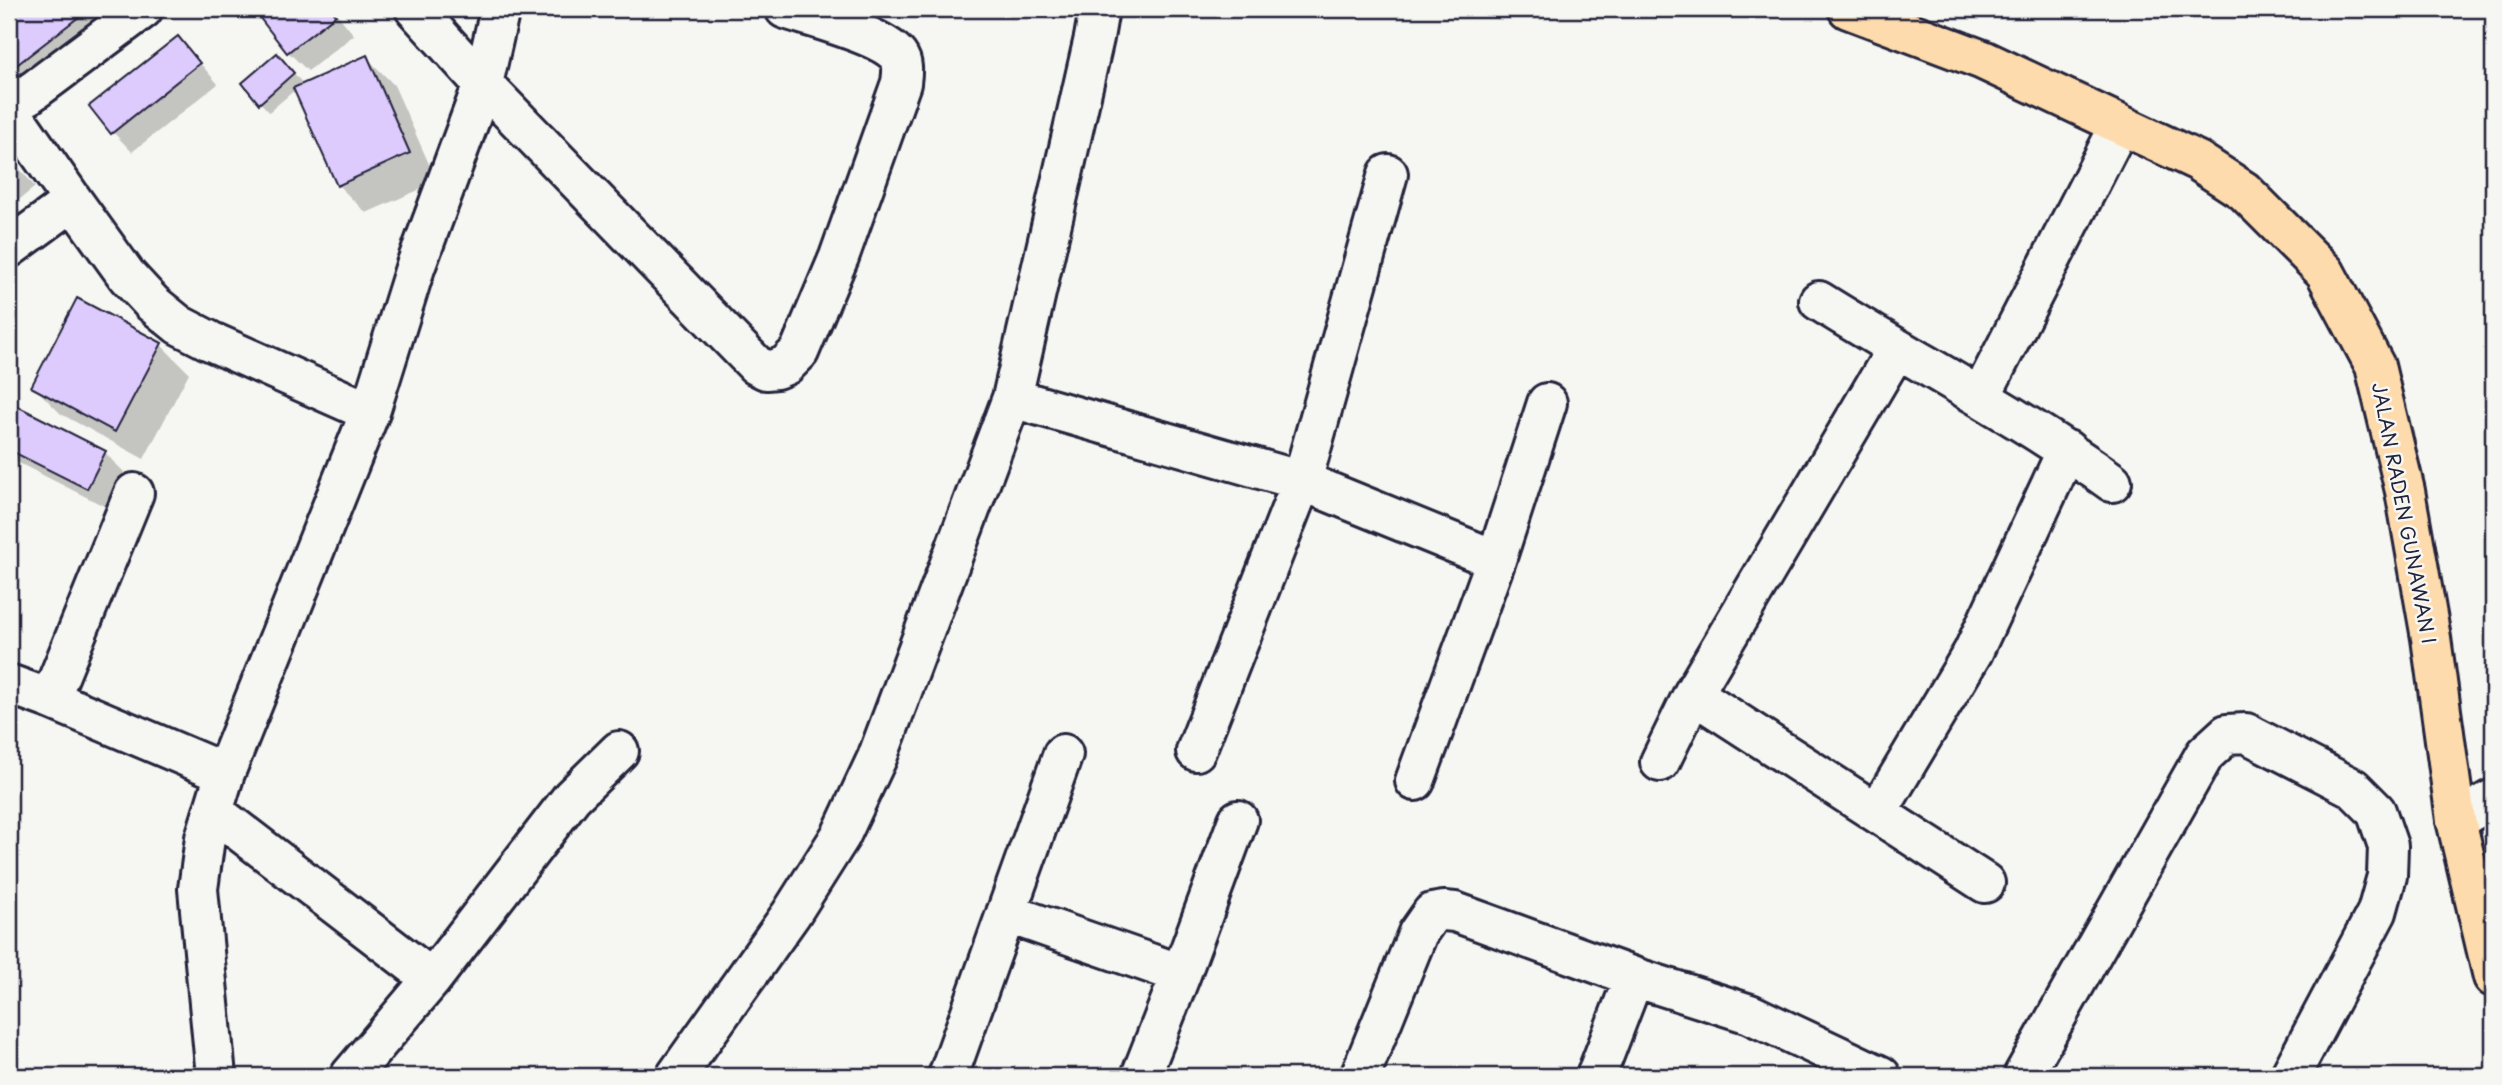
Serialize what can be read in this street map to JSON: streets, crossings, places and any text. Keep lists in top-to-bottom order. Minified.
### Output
{"streets":{"highway":["JALAN RADEN GUNAWAN I"]}}
